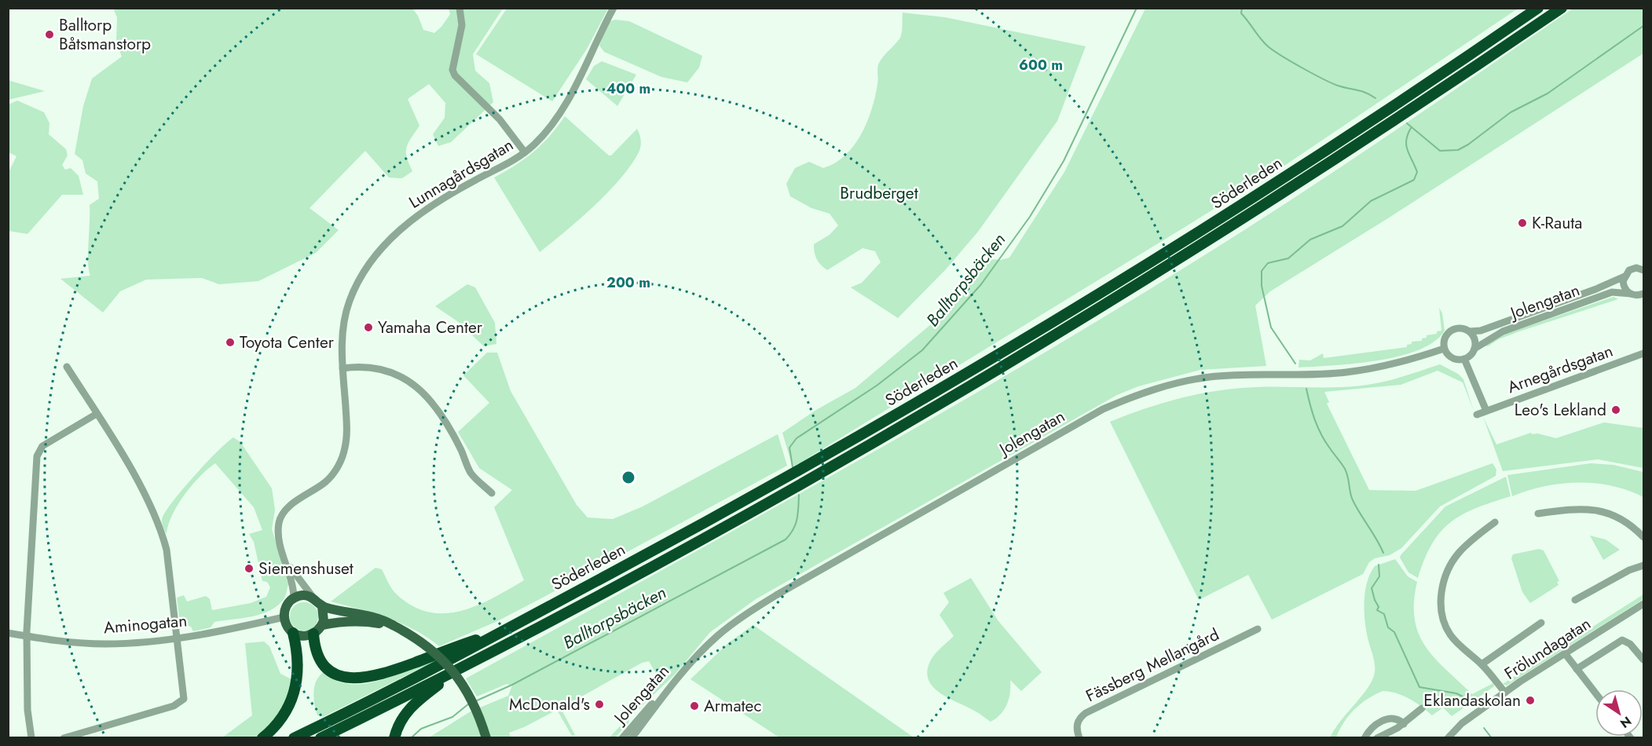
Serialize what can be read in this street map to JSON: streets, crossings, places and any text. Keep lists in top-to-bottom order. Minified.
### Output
{"streets":{"highway":["Söderleden"],"street":["Lunnagårdsgatan","Jolengatan","Arnegårdsgatan","Aminogatan","Frölundagatan","Fässberg Mellangård"]},"crossings":[["Lunnagårdsgatan","Aminogatan"]],"water":["Balltorpsbäcken"],"parks":["Brudberget"],"places":["Balltorp Båtsmanstorp","K-Rauta","Yamaha Center","Toyota Center","Leo's Lekland","Siemenshuset","Eklandaskolan","McDonald's","Armatec"],"north":"bottom right","rings":["600 m","400 m","200 m"]}
